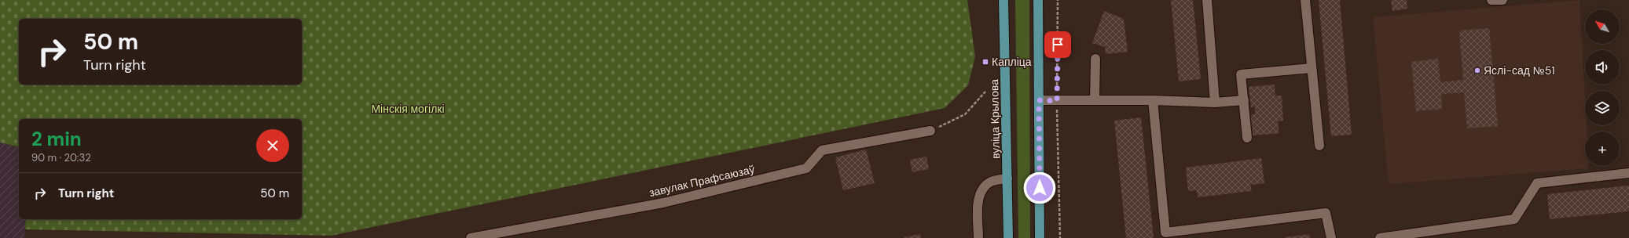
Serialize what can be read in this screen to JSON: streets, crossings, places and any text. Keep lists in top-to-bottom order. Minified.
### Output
{"streets":{"main road":["вуліца Крылова"],"street":["завулак Прафсаюзаў"]},"parks":["Мінскія могілкі"],"places":{"transit":["Капліца"],"other":["Яслі-сад №51"]},"north":"top left","page":{"map_buttons":"+","turn":["50 m","Turn right"],"heading":["2 min","90 m · 20:32"],"list":[{"name":"Turn right","value":"50 m"}]}}
